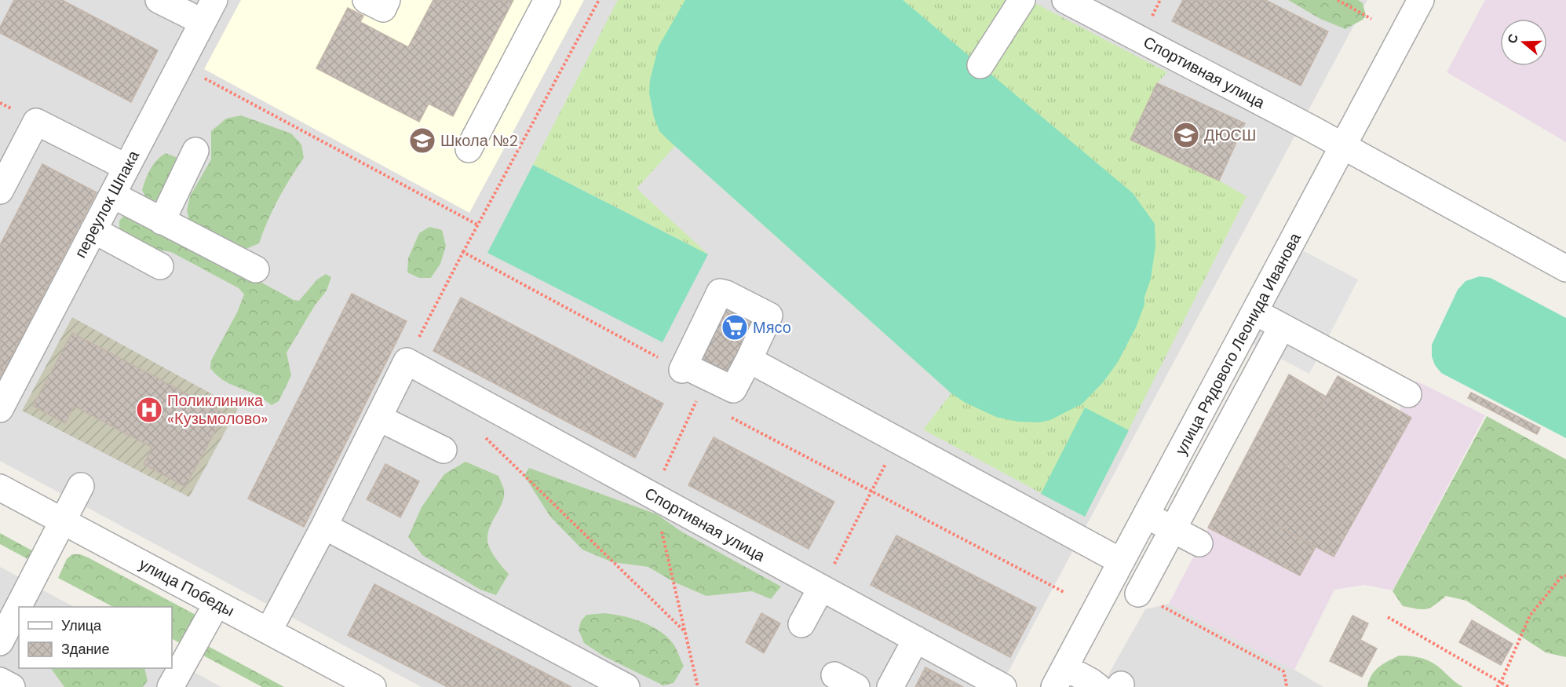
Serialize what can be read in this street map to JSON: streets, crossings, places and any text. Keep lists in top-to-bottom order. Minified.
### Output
{"streets":{"street":["Спортивная улица","переулок Шпака","улица Рядового Леонида Иванова","улица Победы"]},"crossings":[["Спортивная улица","улица Рядового Леонида Иванова"]],"places":{"school or university":["ДЮСШ","Школа №2"],"supermarket":["Мясо"],"hospital":["Поликлиника «Кузьмолово»"]},"legend":["Улица","Здание"],"north":"left"}
